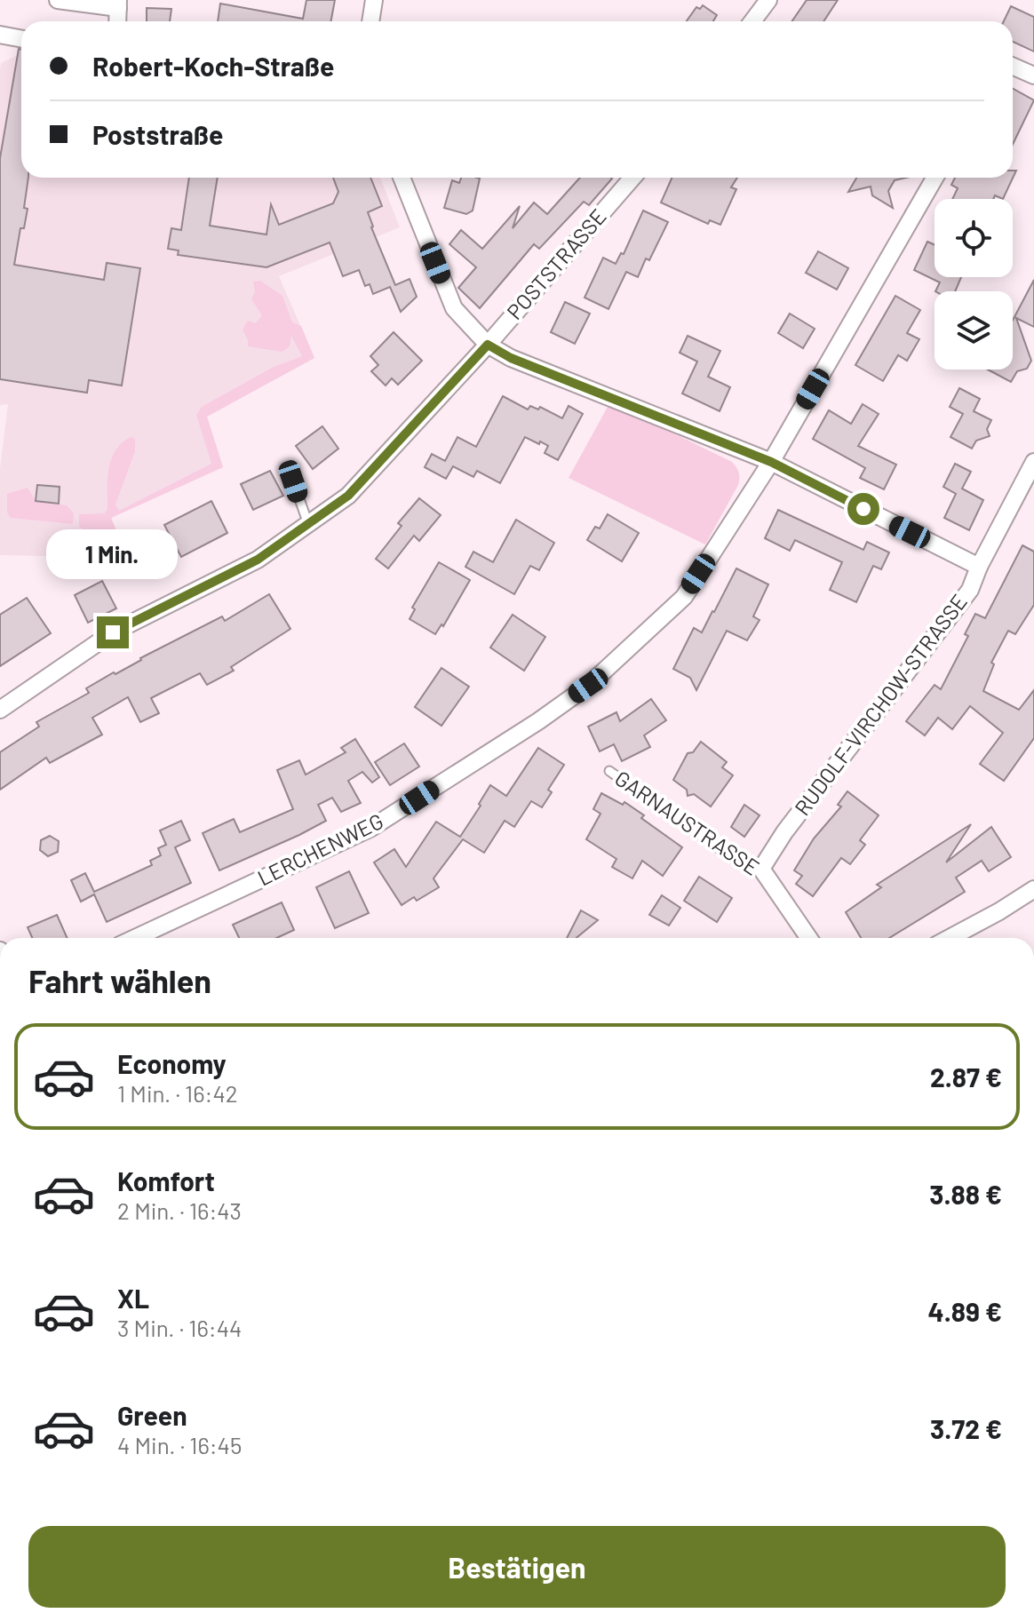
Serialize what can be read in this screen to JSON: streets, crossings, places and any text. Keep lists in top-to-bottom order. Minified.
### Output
{"streets":{"street":["POSTSTRASSE","RUDOLF-VIRCHOW-STRASSE","GARNAUSTRASSE","LERCHENWEG"]},"crossings":[["RUDOLF-VIRCHOW-STRASSE","GARNAUSTRASSE"]],"page":{"banner":["Robert-Koch-Straße","Poststraße"],"bubble":"1 Min.","heading":"Fahrt wählen","list":[{"name":"Economy","note":"1 Min. · 16:42","value":"2.87 €"},{"name":"Komfort","note":"2 Min. · 16:43","value":"3.88 €"},{"name":"XL","note":"3 Min. · 16:44","value":"4.89 €"},{"name":"Green","note":"4 Min. · 16:45","value":"3.72 €"}],"buttons":"Bestätigen"}}
